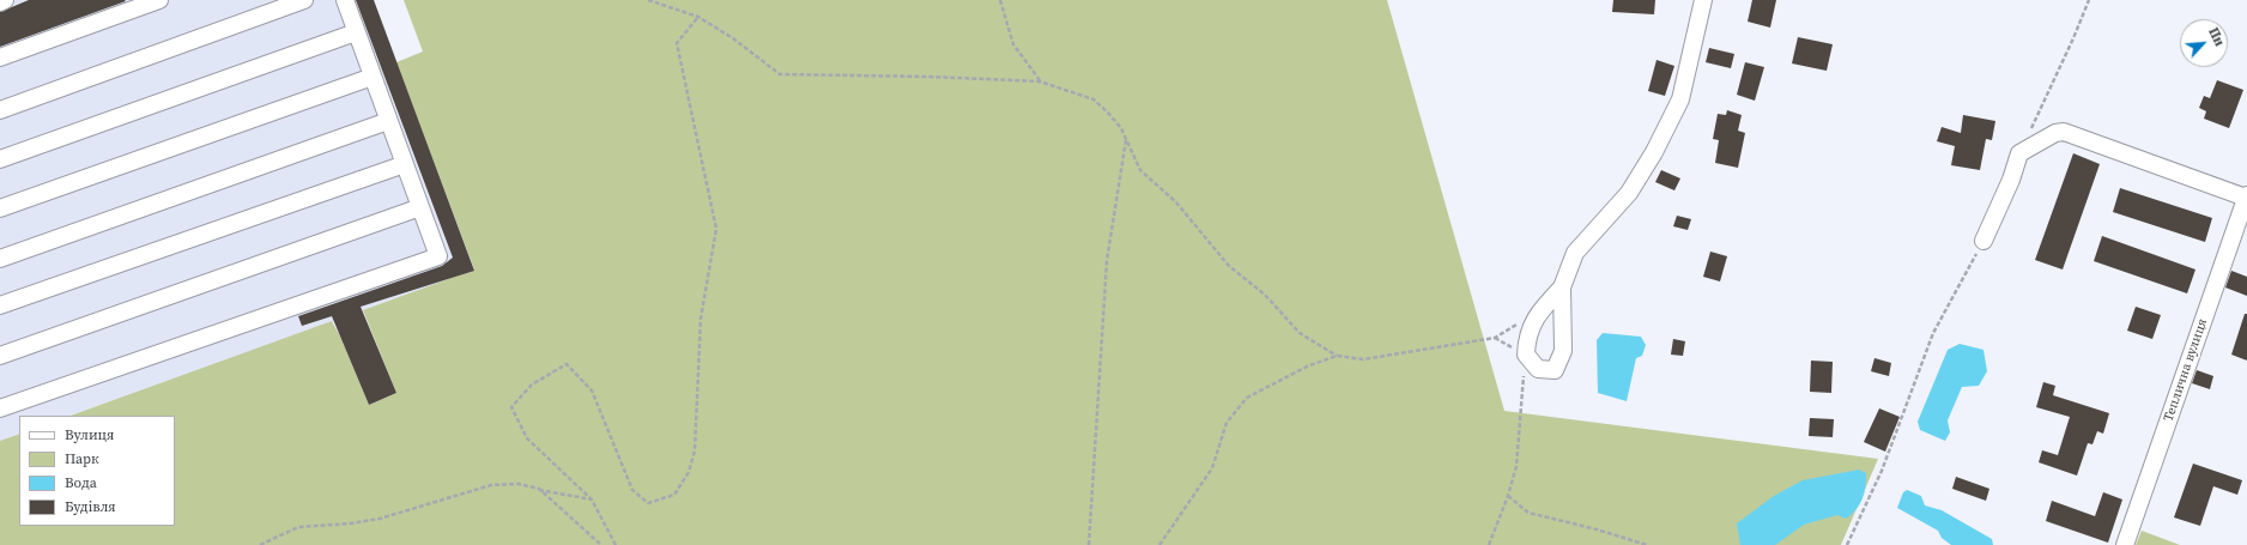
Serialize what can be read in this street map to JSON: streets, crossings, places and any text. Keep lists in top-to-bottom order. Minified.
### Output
{"streets":{"street":["Теплична вулиця"]},"legend":["Вулиця","Парк","Вода","Будівля"],"north":"top right"}
